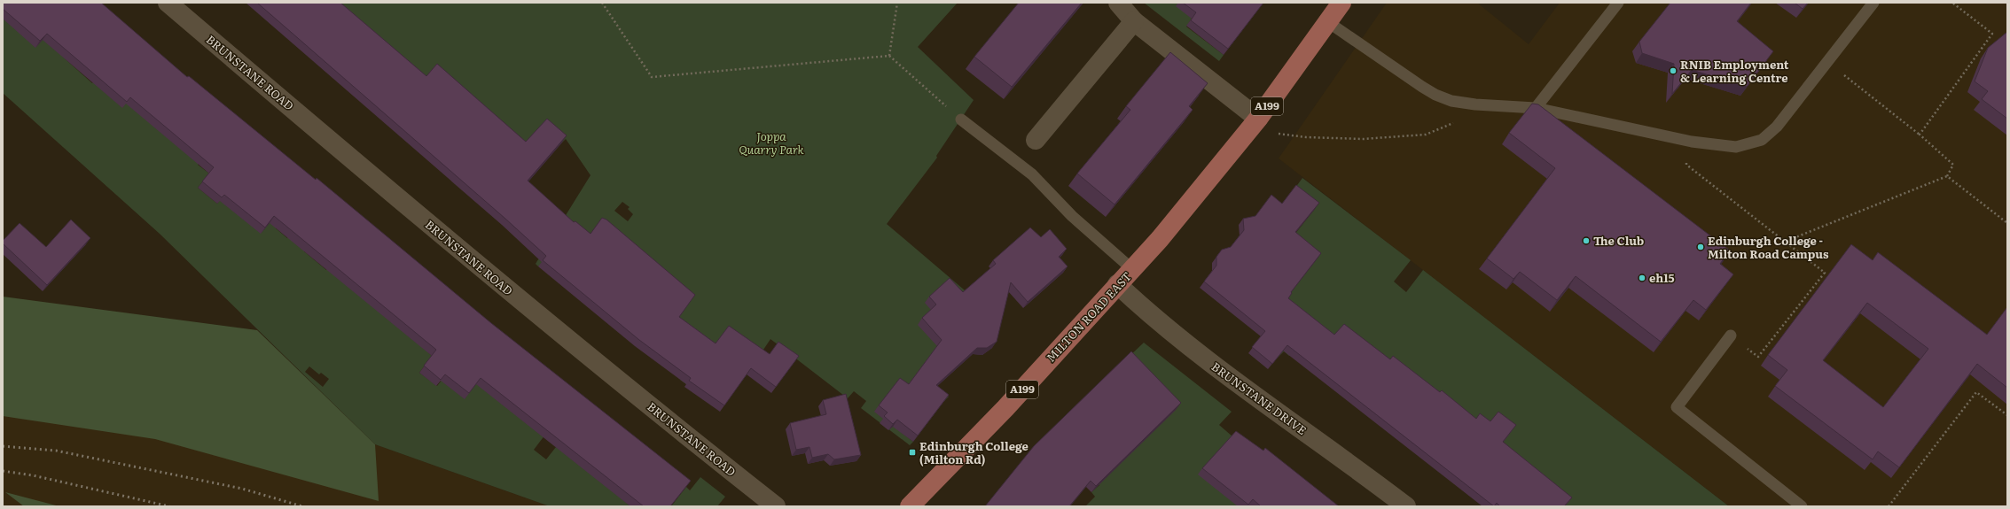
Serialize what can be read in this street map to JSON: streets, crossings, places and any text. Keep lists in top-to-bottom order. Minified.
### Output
{"streets":{"main road":["A199","MILTON ROAD EAST"],"street":["BRUNSTANE ROAD","BRUNSTANE DRIVE"]},"crossings":[["MILTON ROAD EAST","BRUNSTANE DRIVE"]],"parks":["Joppa Quarry Park"],"places":{"other":["RNIB Employment & Learning Centre","The Club","Edinburgh College - Milton Road Campus","eh15"],"transit":["Edinburgh College (Milton Rd)"]}}
